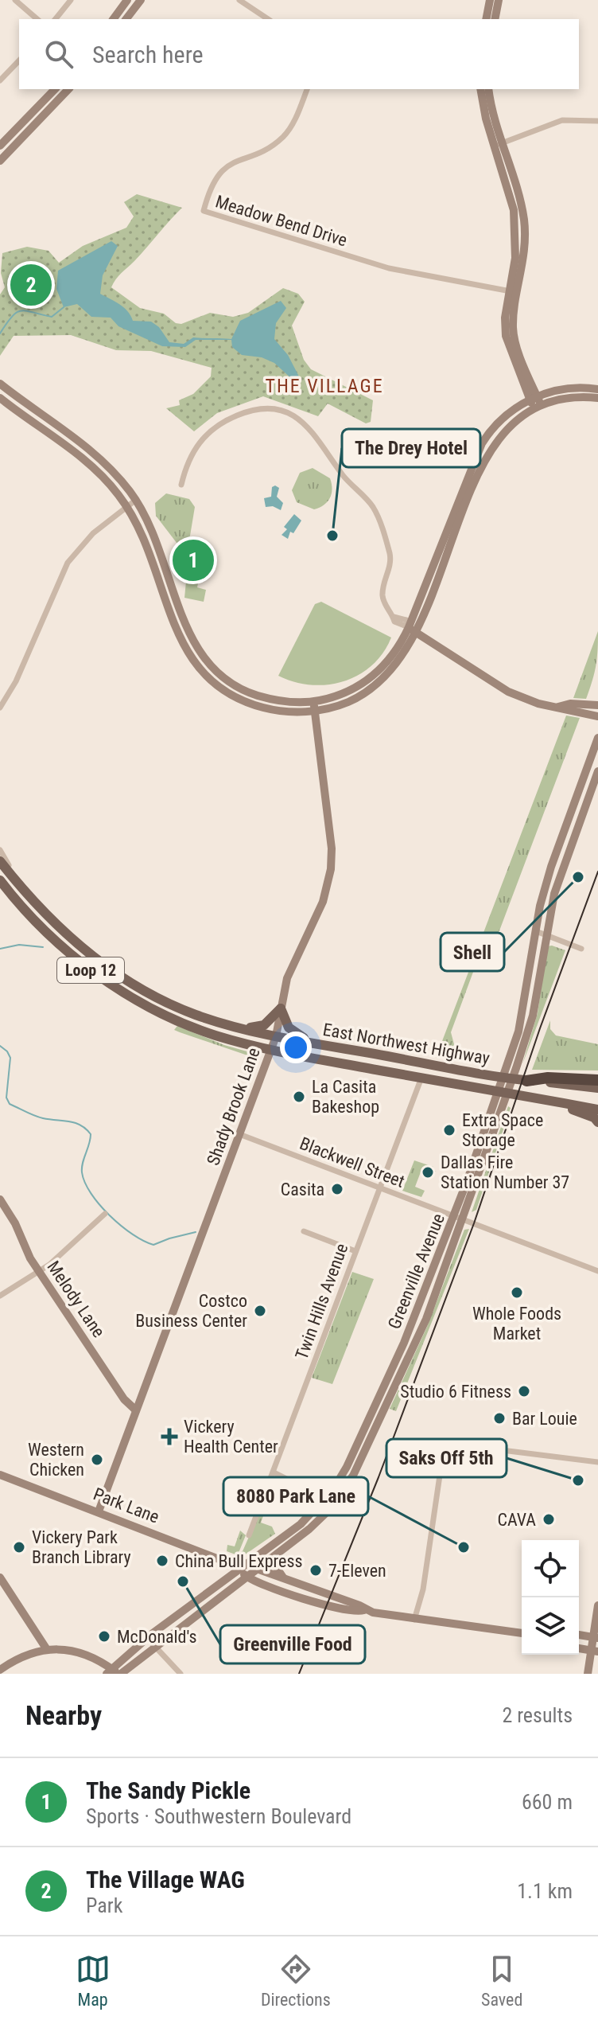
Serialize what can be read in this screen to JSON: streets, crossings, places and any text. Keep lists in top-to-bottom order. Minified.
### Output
{"streets":{"main road":["Loop 12","East Northwest Highway"],"street":["Meadow Bend Drive","Shady Brook Lane","Blackwell Street","Greenville Avenue","Melody Lane","Twin Hills Avenue","Park Lane"]},"crossings":[["East Northwest Highway","Shady Brook Lane"],["East Northwest Highway","Twin Hills Avenue"],["Shady Brook Lane","Blackwell Street"],["Shady Brook Lane","Melody Lane"],["Shady Brook Lane","Park Lane"],["Blackwell Street","Greenville Avenue"],["Blackwell Street","Twin Hills Avenue"],["Greenville Avenue","Park Lane"]],"districts":["THE VILLAGE"],"places":{"other":["The Drey Hotel","Shell","La Casita Bakeshop","Extra Space Storage","Dallas Fire Station Number 37","Casita","Whole Foods Market","Costco Business Center","Studio 6 Fitness","Bar Louie","Western Chicken","Saks Off 5th","CAVA","Vickery Park Branch Library","8080 Park Lane","China Bull Express","7-Eleven","Greenville Food","McDonald's"],"health":["Vickery Health Center"]},"page":{"search":"Search here","pins":["2","1"],"heading":["Nearby","2 results"],"list":[{"mark":"1","name":"The Sandy Pickle","note":"Sports · Southwestern Boulevard","value":"660 m"},{"mark":"2","name":"The Village WAG","note":"Park","value":"1.1 km"}],"nav":["Map","Directions","Saved"]}}
